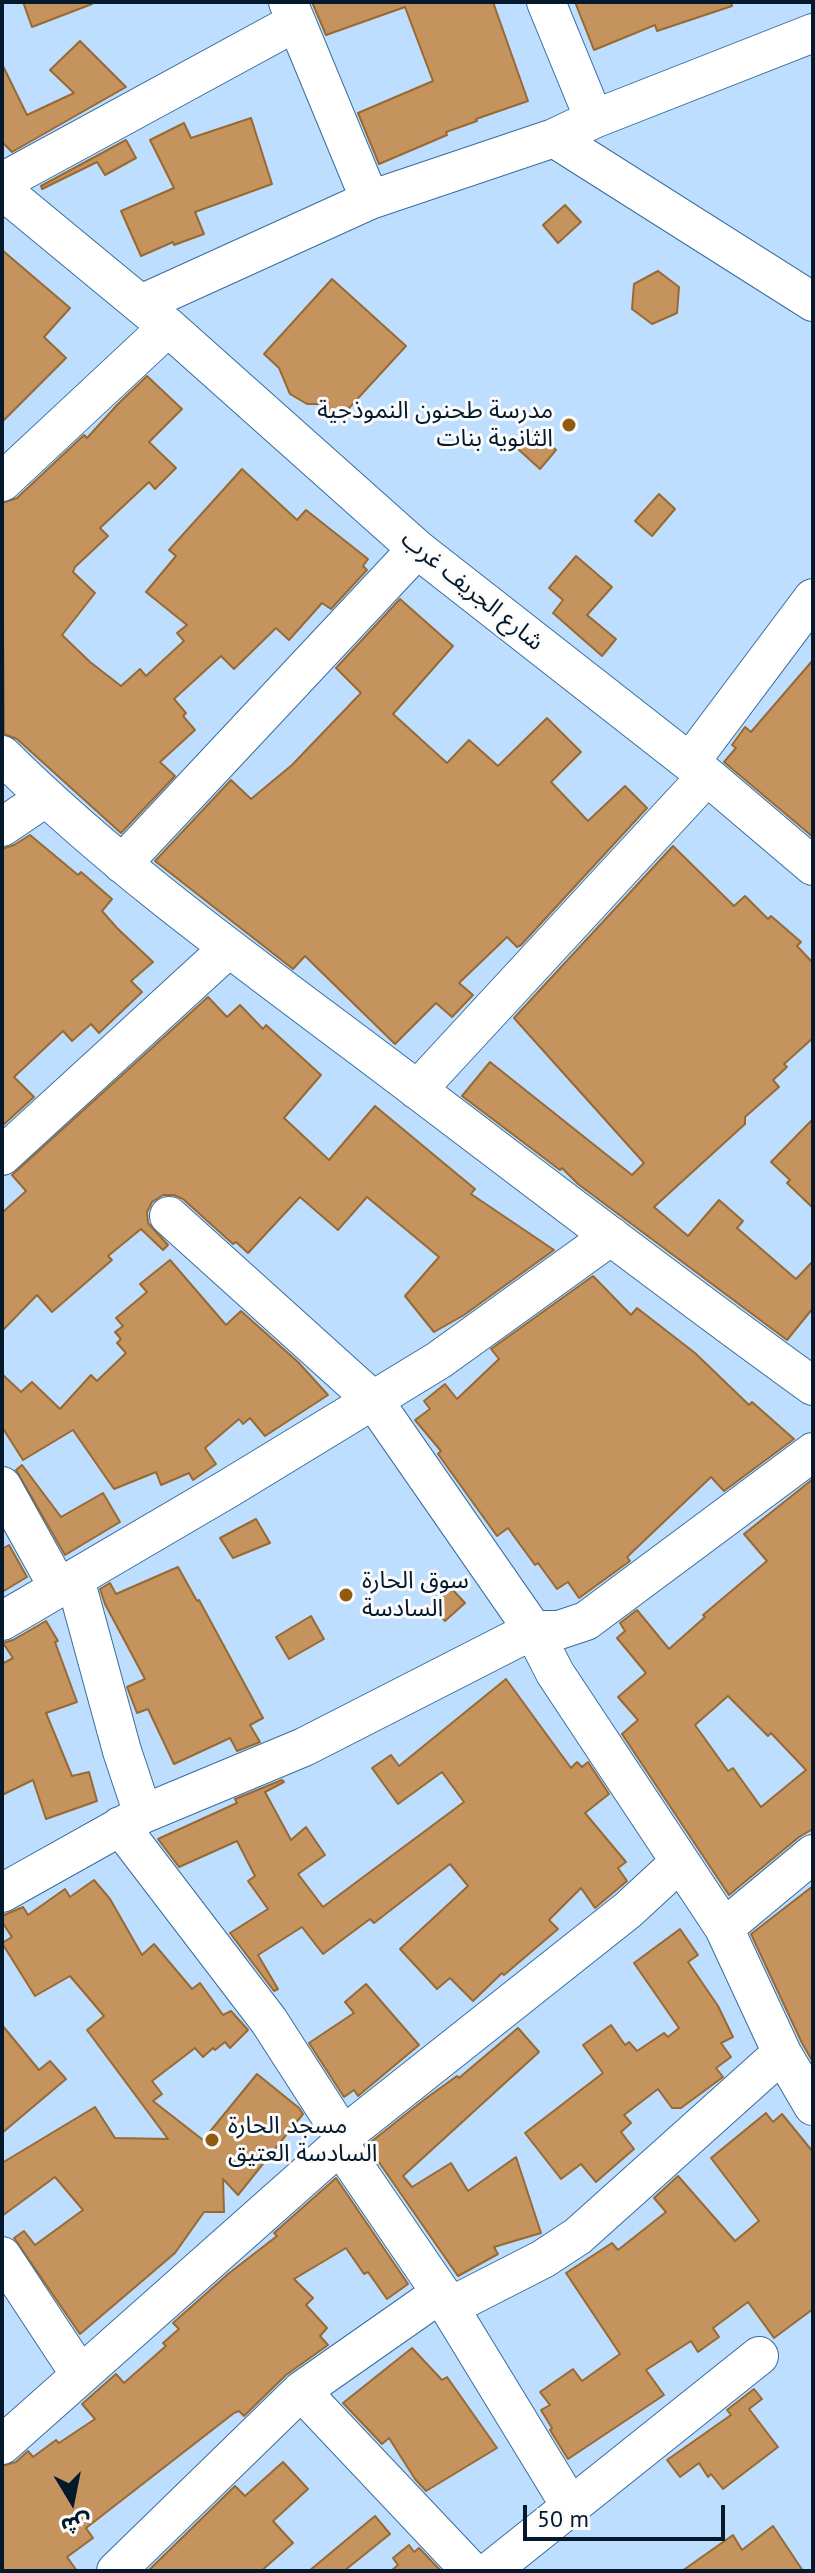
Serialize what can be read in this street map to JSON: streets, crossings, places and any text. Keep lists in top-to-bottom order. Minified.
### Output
{"streets":{"street":["شارع الجريف غرب"]},"places":["مدرسة طحنون النموذجية الثانوية بنات","سوق الحارة السادسة","مسجد الحارة السادسة العتيق"],"scale_bar":"50 m","north":"bottom"}
